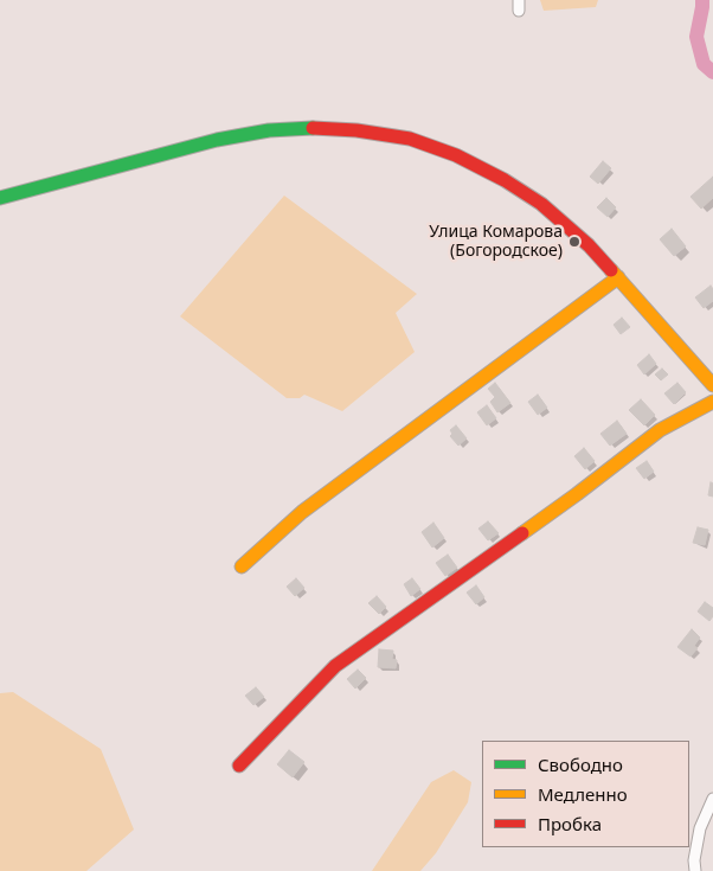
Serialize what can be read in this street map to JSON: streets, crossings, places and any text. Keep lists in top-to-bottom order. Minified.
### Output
{"places":["Улица Комарова (Богородское)"],"legend":["Свободно","Медленно","Пробка"]}
